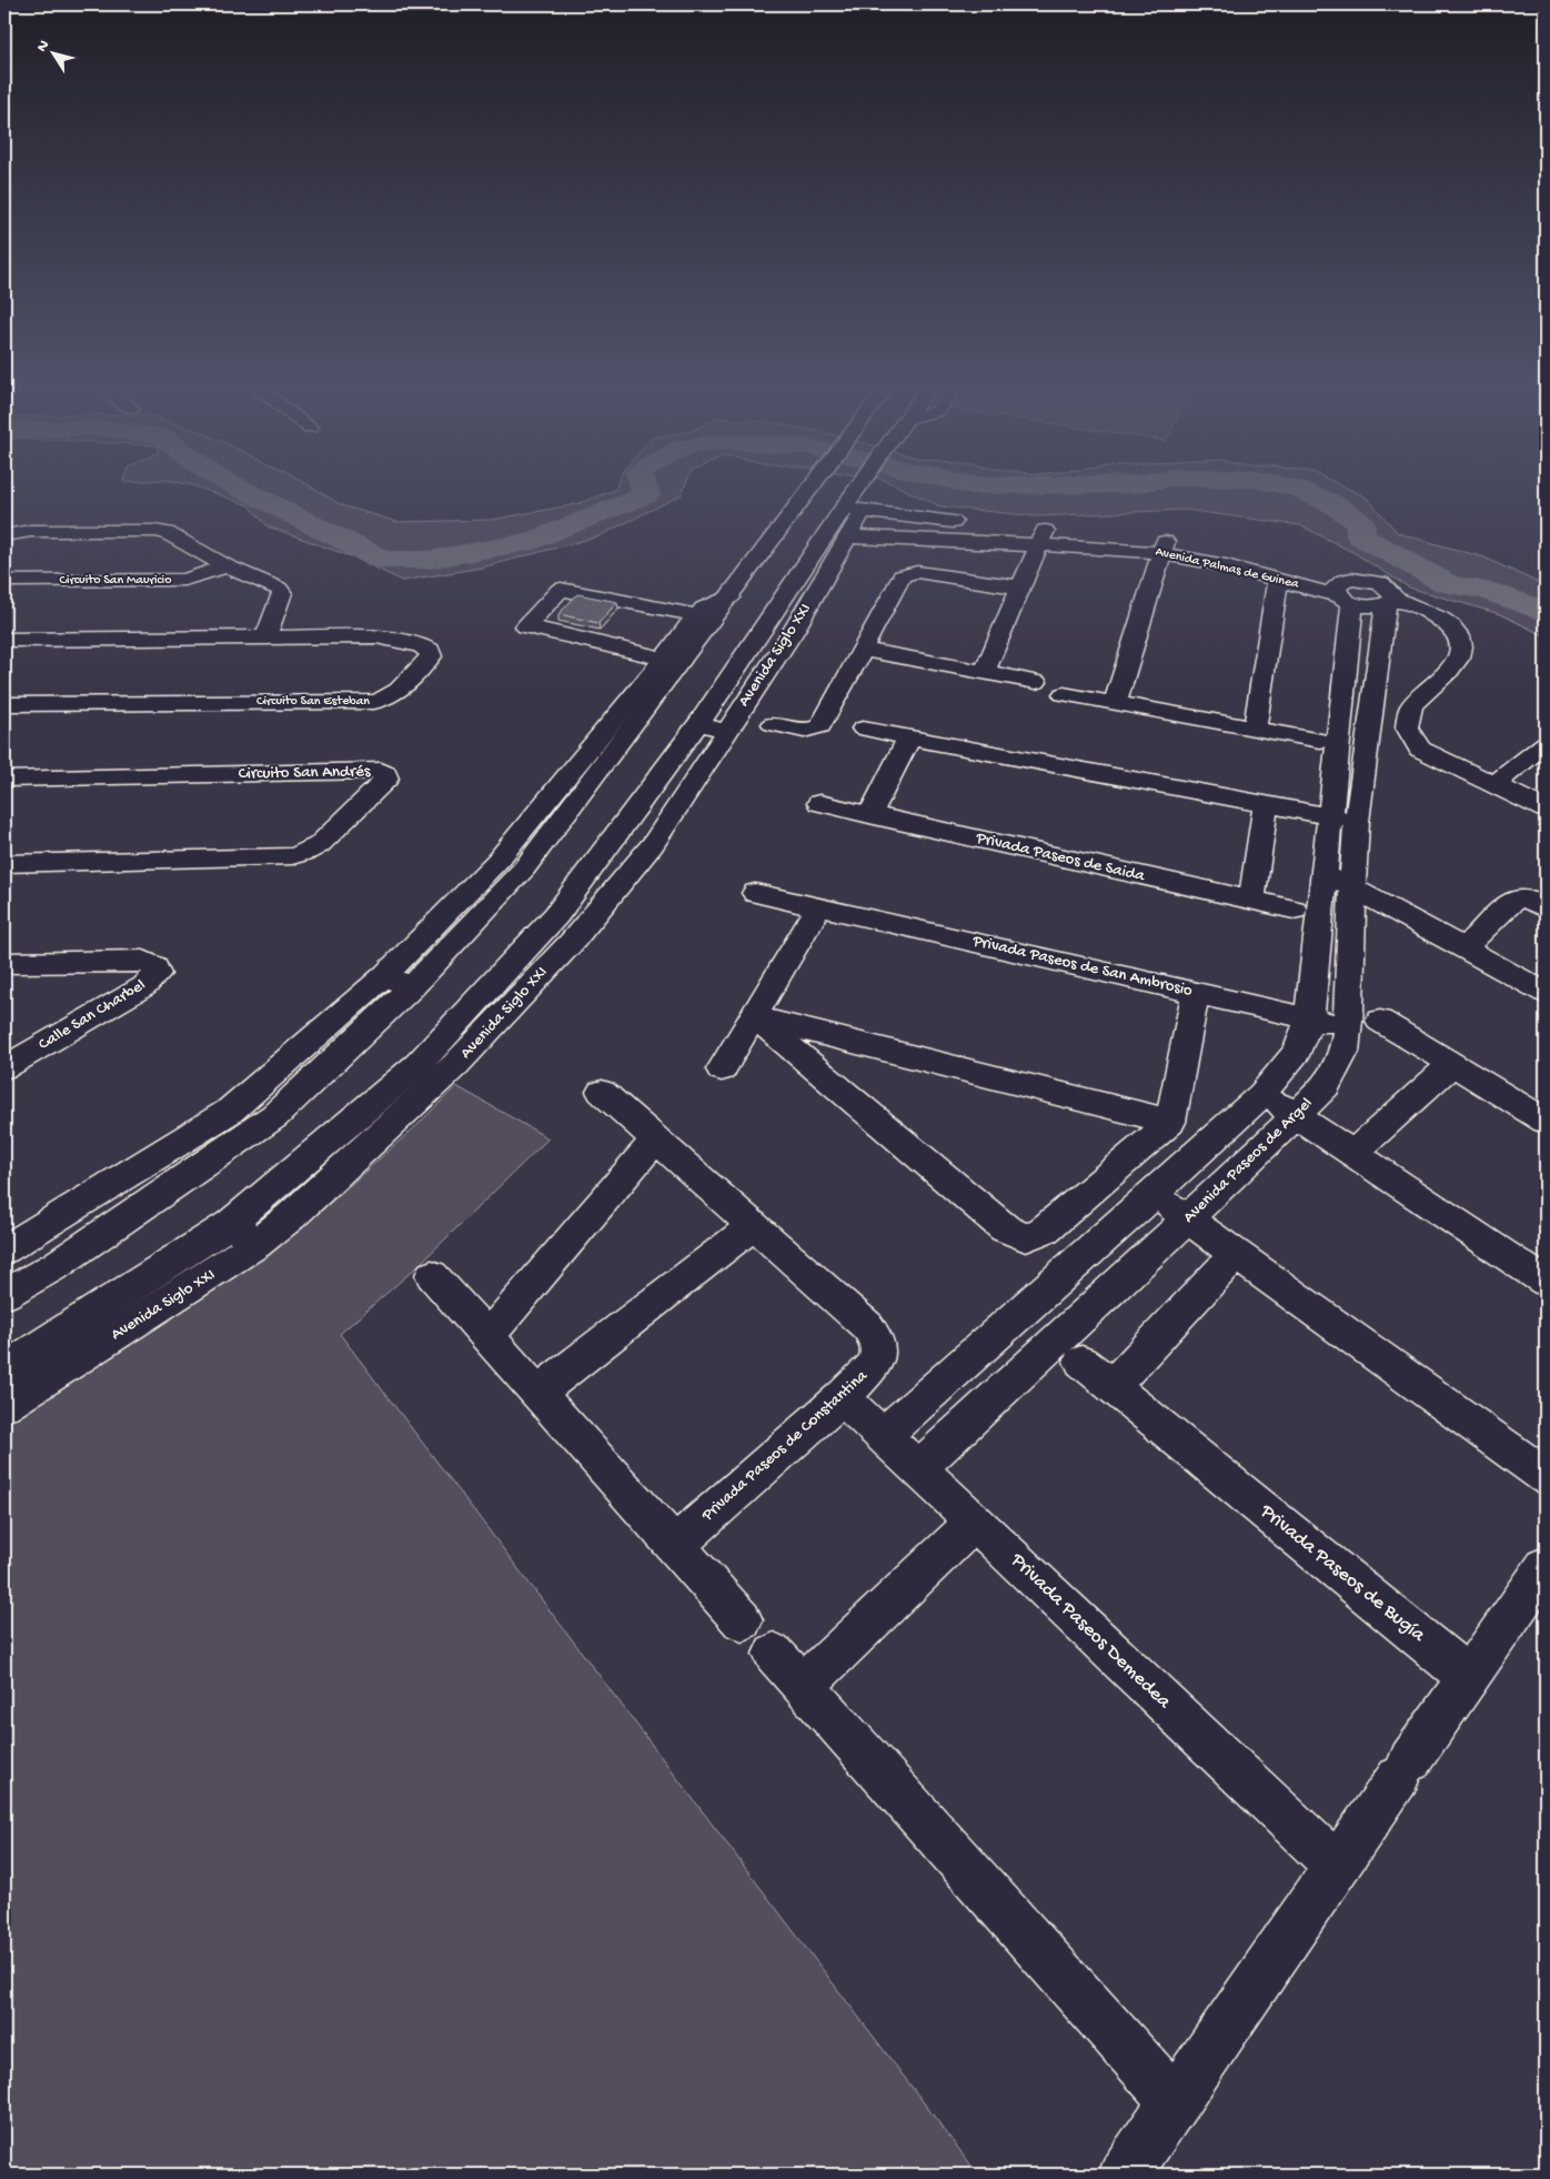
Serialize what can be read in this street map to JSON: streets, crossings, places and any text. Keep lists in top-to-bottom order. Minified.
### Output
{"streets":{"main road":["Avenida Palmas de Guinea","Circuito San Mauricio","Avenida Siglo XXI","Circuito San Esteban","Circuito San Andrés","Privada Paseos de Saida","Privada Paseos de San Ambrosio","Calle San Charbel","Avenida Paseos de Argel","Privada Paseos de Constantina","Privada Paseos de Bugía","Privada Paseos Demedea"]},"crossings":[["Avenida Palmas de Guinea","Avenida Siglo XXI"],["Privada Paseos de San Ambrosio","Avenida Paseos de Argel"],["Avenida Paseos de Argel","Privada Paseos Demedea"],["Privada Paseos de Constantina","Privada Paseos Demedea"]],"north":"top left"}
